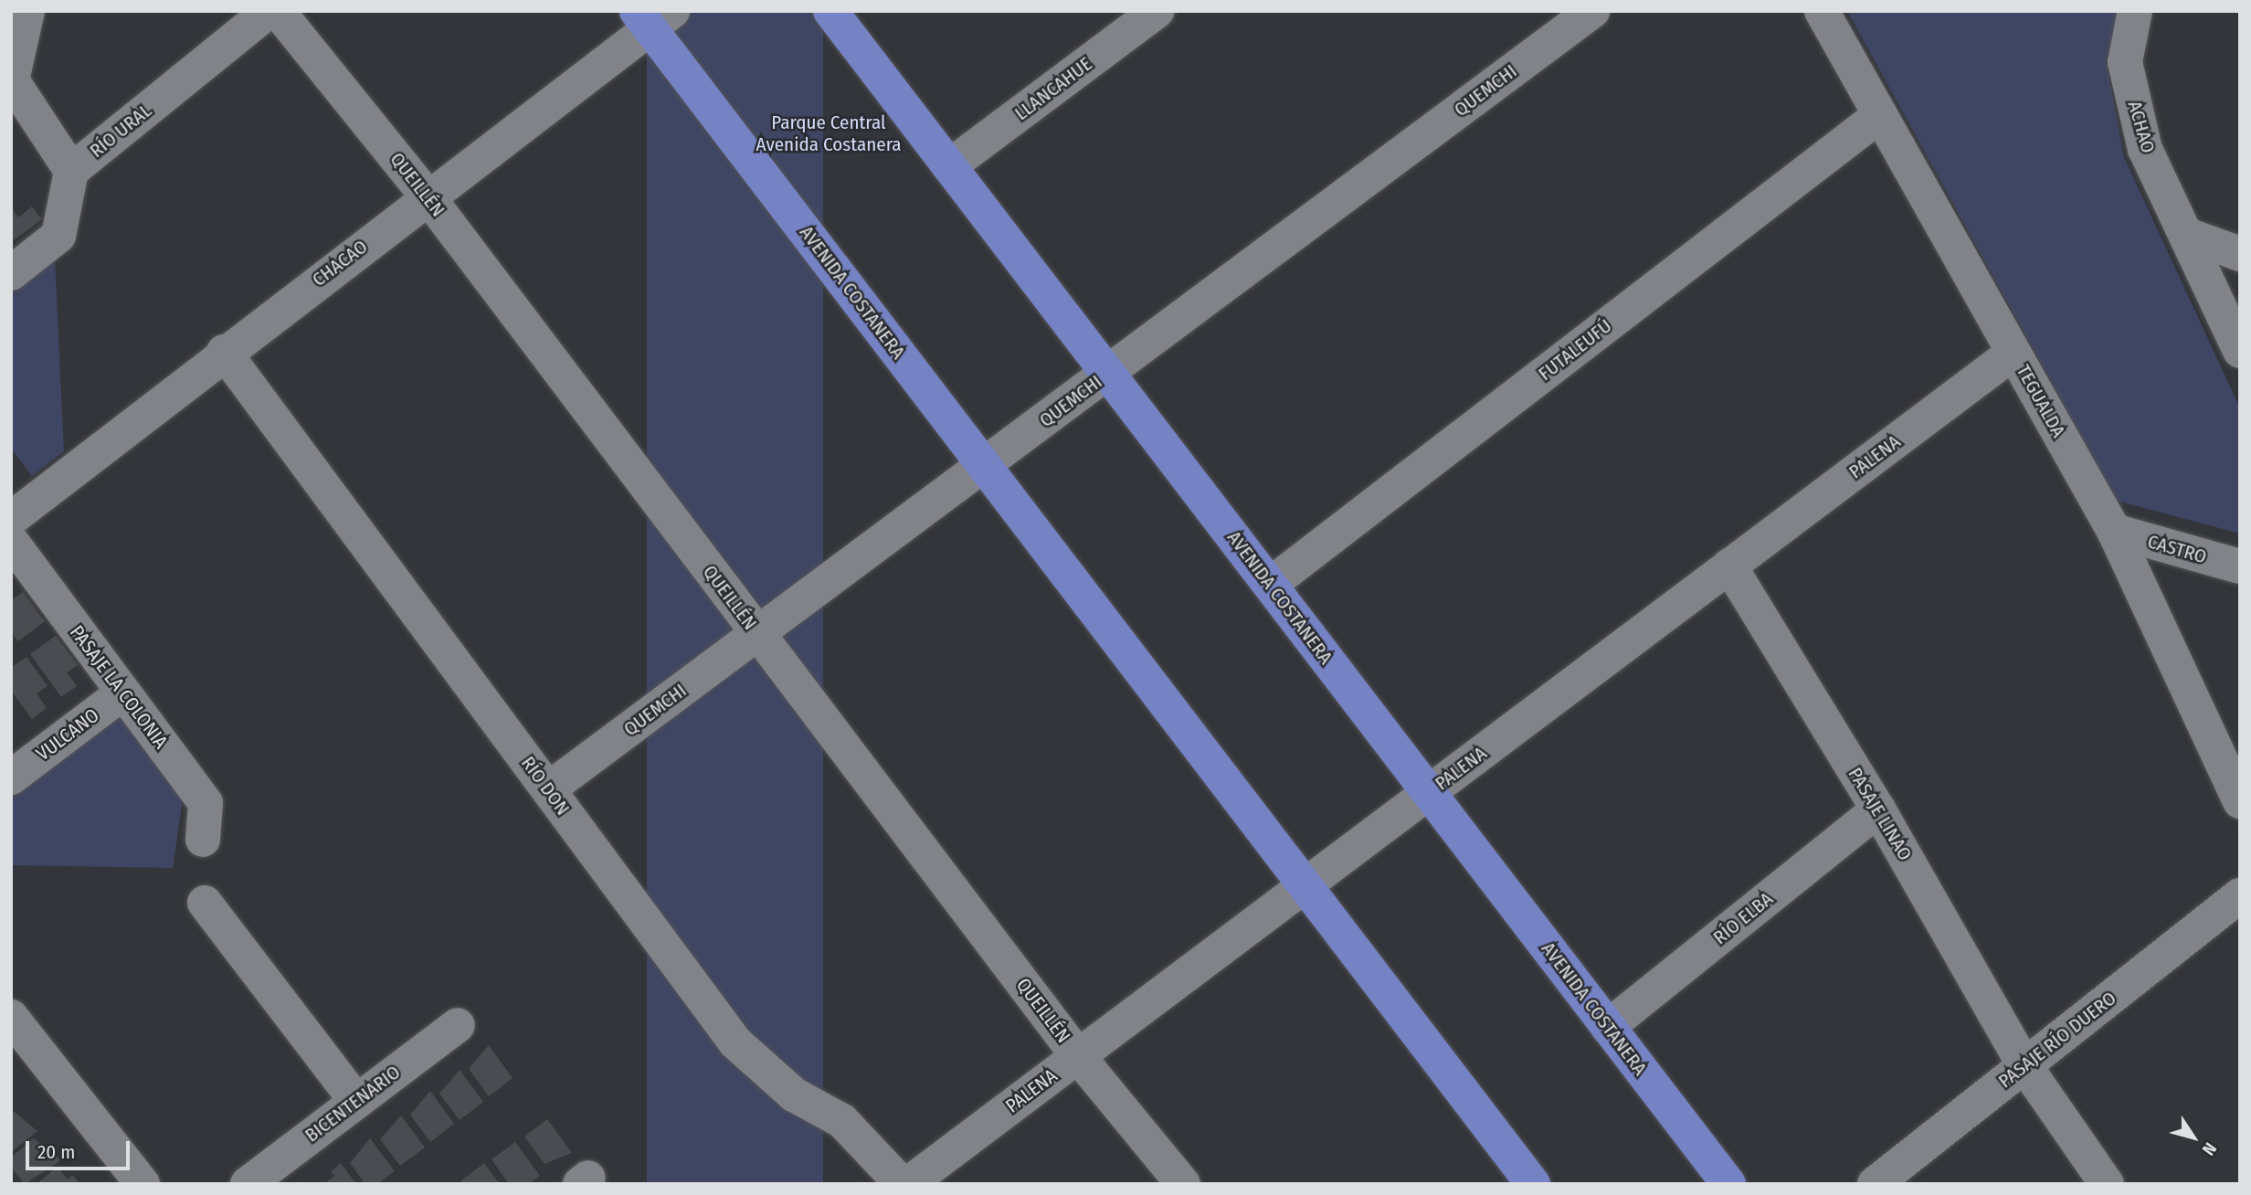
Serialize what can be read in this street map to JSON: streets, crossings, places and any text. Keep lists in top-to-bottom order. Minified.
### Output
{"streets":{"main road":["AVENIDA COSTANERA"],"street":["LLANCAHUE","QUEMCHI","ACHAO","RÍO URAL","QUEILLÉN","CHACAO","FUTALEUFÚ","TEGUALDA","PALENA","CASTRO","PASAJE LA COLONIA","VULCANO","RÍO DON","PASAJE LINAO","RÍO ELBA","PASAJE RÍO DUERO","BICENTENARIO"]},"crossings":[["LLANCAHUE","AVENIDA COSTANERA"],["QUEMCHI","QUEILLÉN"],["QUEMCHI","AVENIDA COSTANERA"],["QUEMCHI","RÍO DON"],["QUEILLÉN","CHACAO"],["QUEILLÉN","PALENA"],["CHACAO","AVENIDA COSTANERA"],["CHACAO","RÍO DON"],["AVENIDA COSTANERA","FUTALEUFÚ"],["AVENIDA COSTANERA","PALENA"],["AVENIDA COSTANERA","RÍO ELBA"],["FUTALEUFÚ","TEGUALDA"],["TEGUALDA","PALENA"],["TEGUALDA","CASTRO"],["PALENA","PASAJE LINAO"],["PASAJE LA COLONIA","VULCANO"],["PASAJE LINAO","RÍO ELBA"],["PASAJE LINAO","PASAJE RÍO DUERO"]],"parks":["Parque Central Avenida Costanera"],"scale_bar":"20 m","north":"bottom right"}
